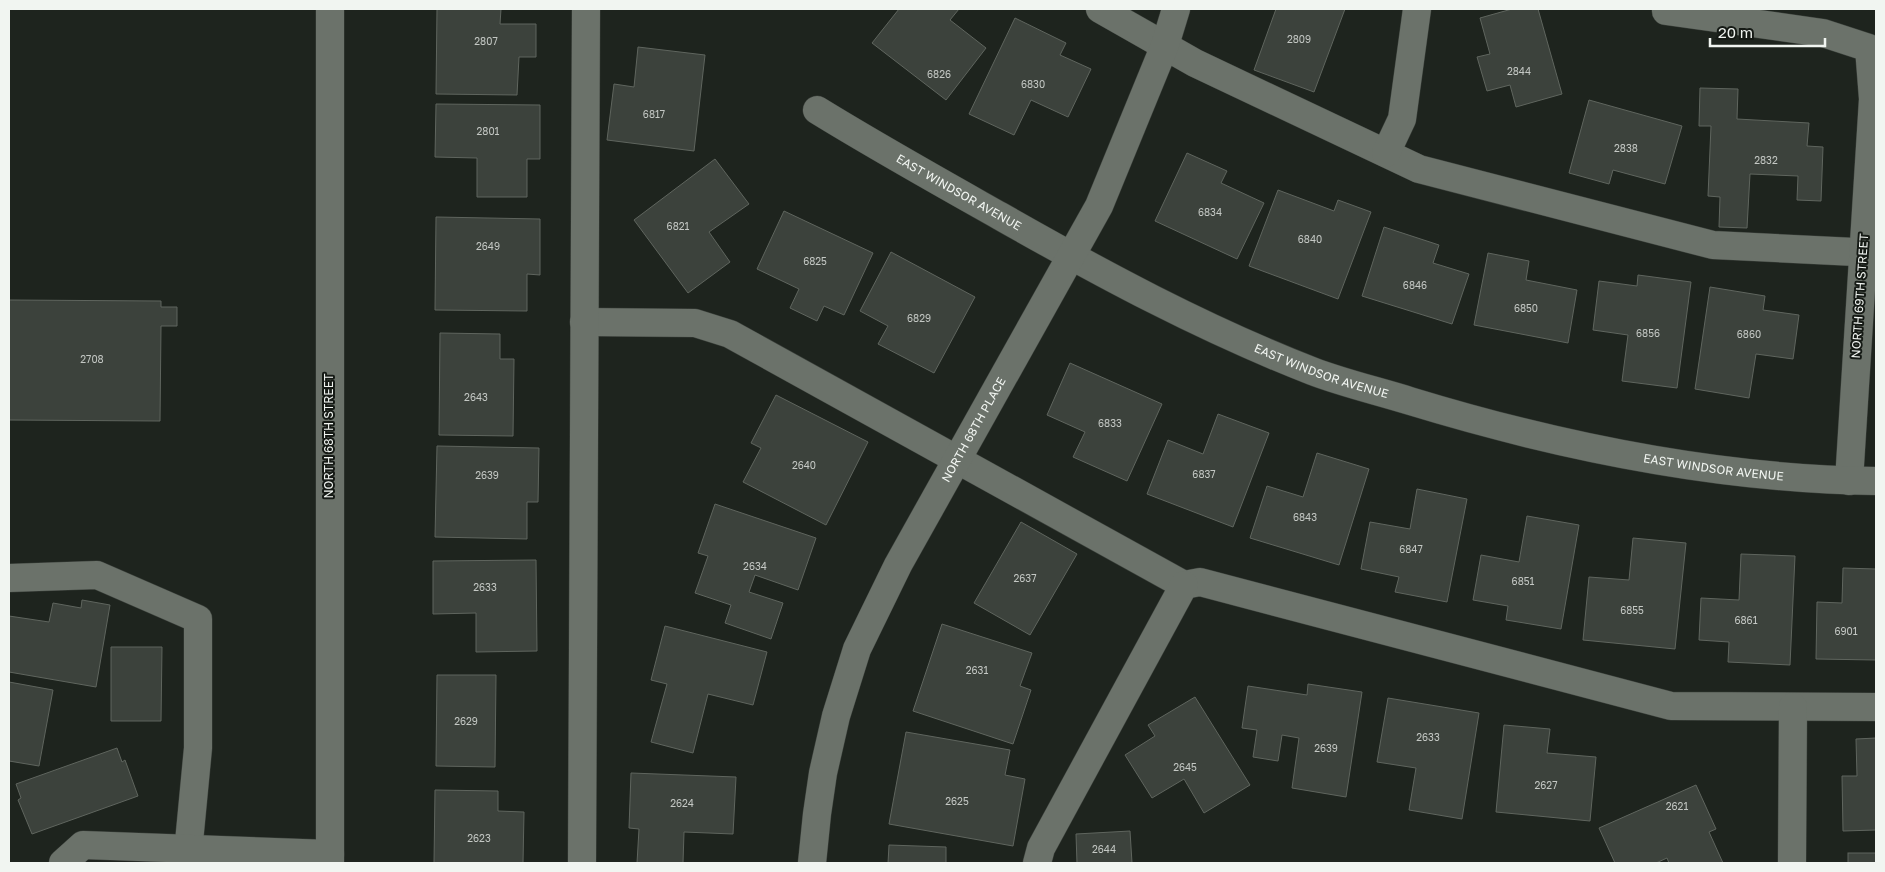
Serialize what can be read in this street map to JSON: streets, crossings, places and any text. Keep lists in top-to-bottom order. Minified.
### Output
{"streets":{"street":["EAST WINDSOR AVENUE","NORTH 69TH STREET","NORTH 68TH PLACE","NORTH 68TH STREET"]},"crossings":[["EAST WINDSOR AVENUE","NORTH 69TH STREET"],["EAST WINDSOR AVENUE","NORTH 68TH PLACE"]],"house_numbers":["2809","2807","2844","6826","6830","6817","2801","2838","2832","6834","6821","6840","2649","6825","6846","6850","6829","6856","6860","2708","2643","6833","2640","6837","2639","6843","6847","2634","2637","6851","2633","6855","6861","6901","2631","2629","2633","2639","2645","2627","2625","2624","2621","2623","2644"],"scale_bar":"20 m"}
